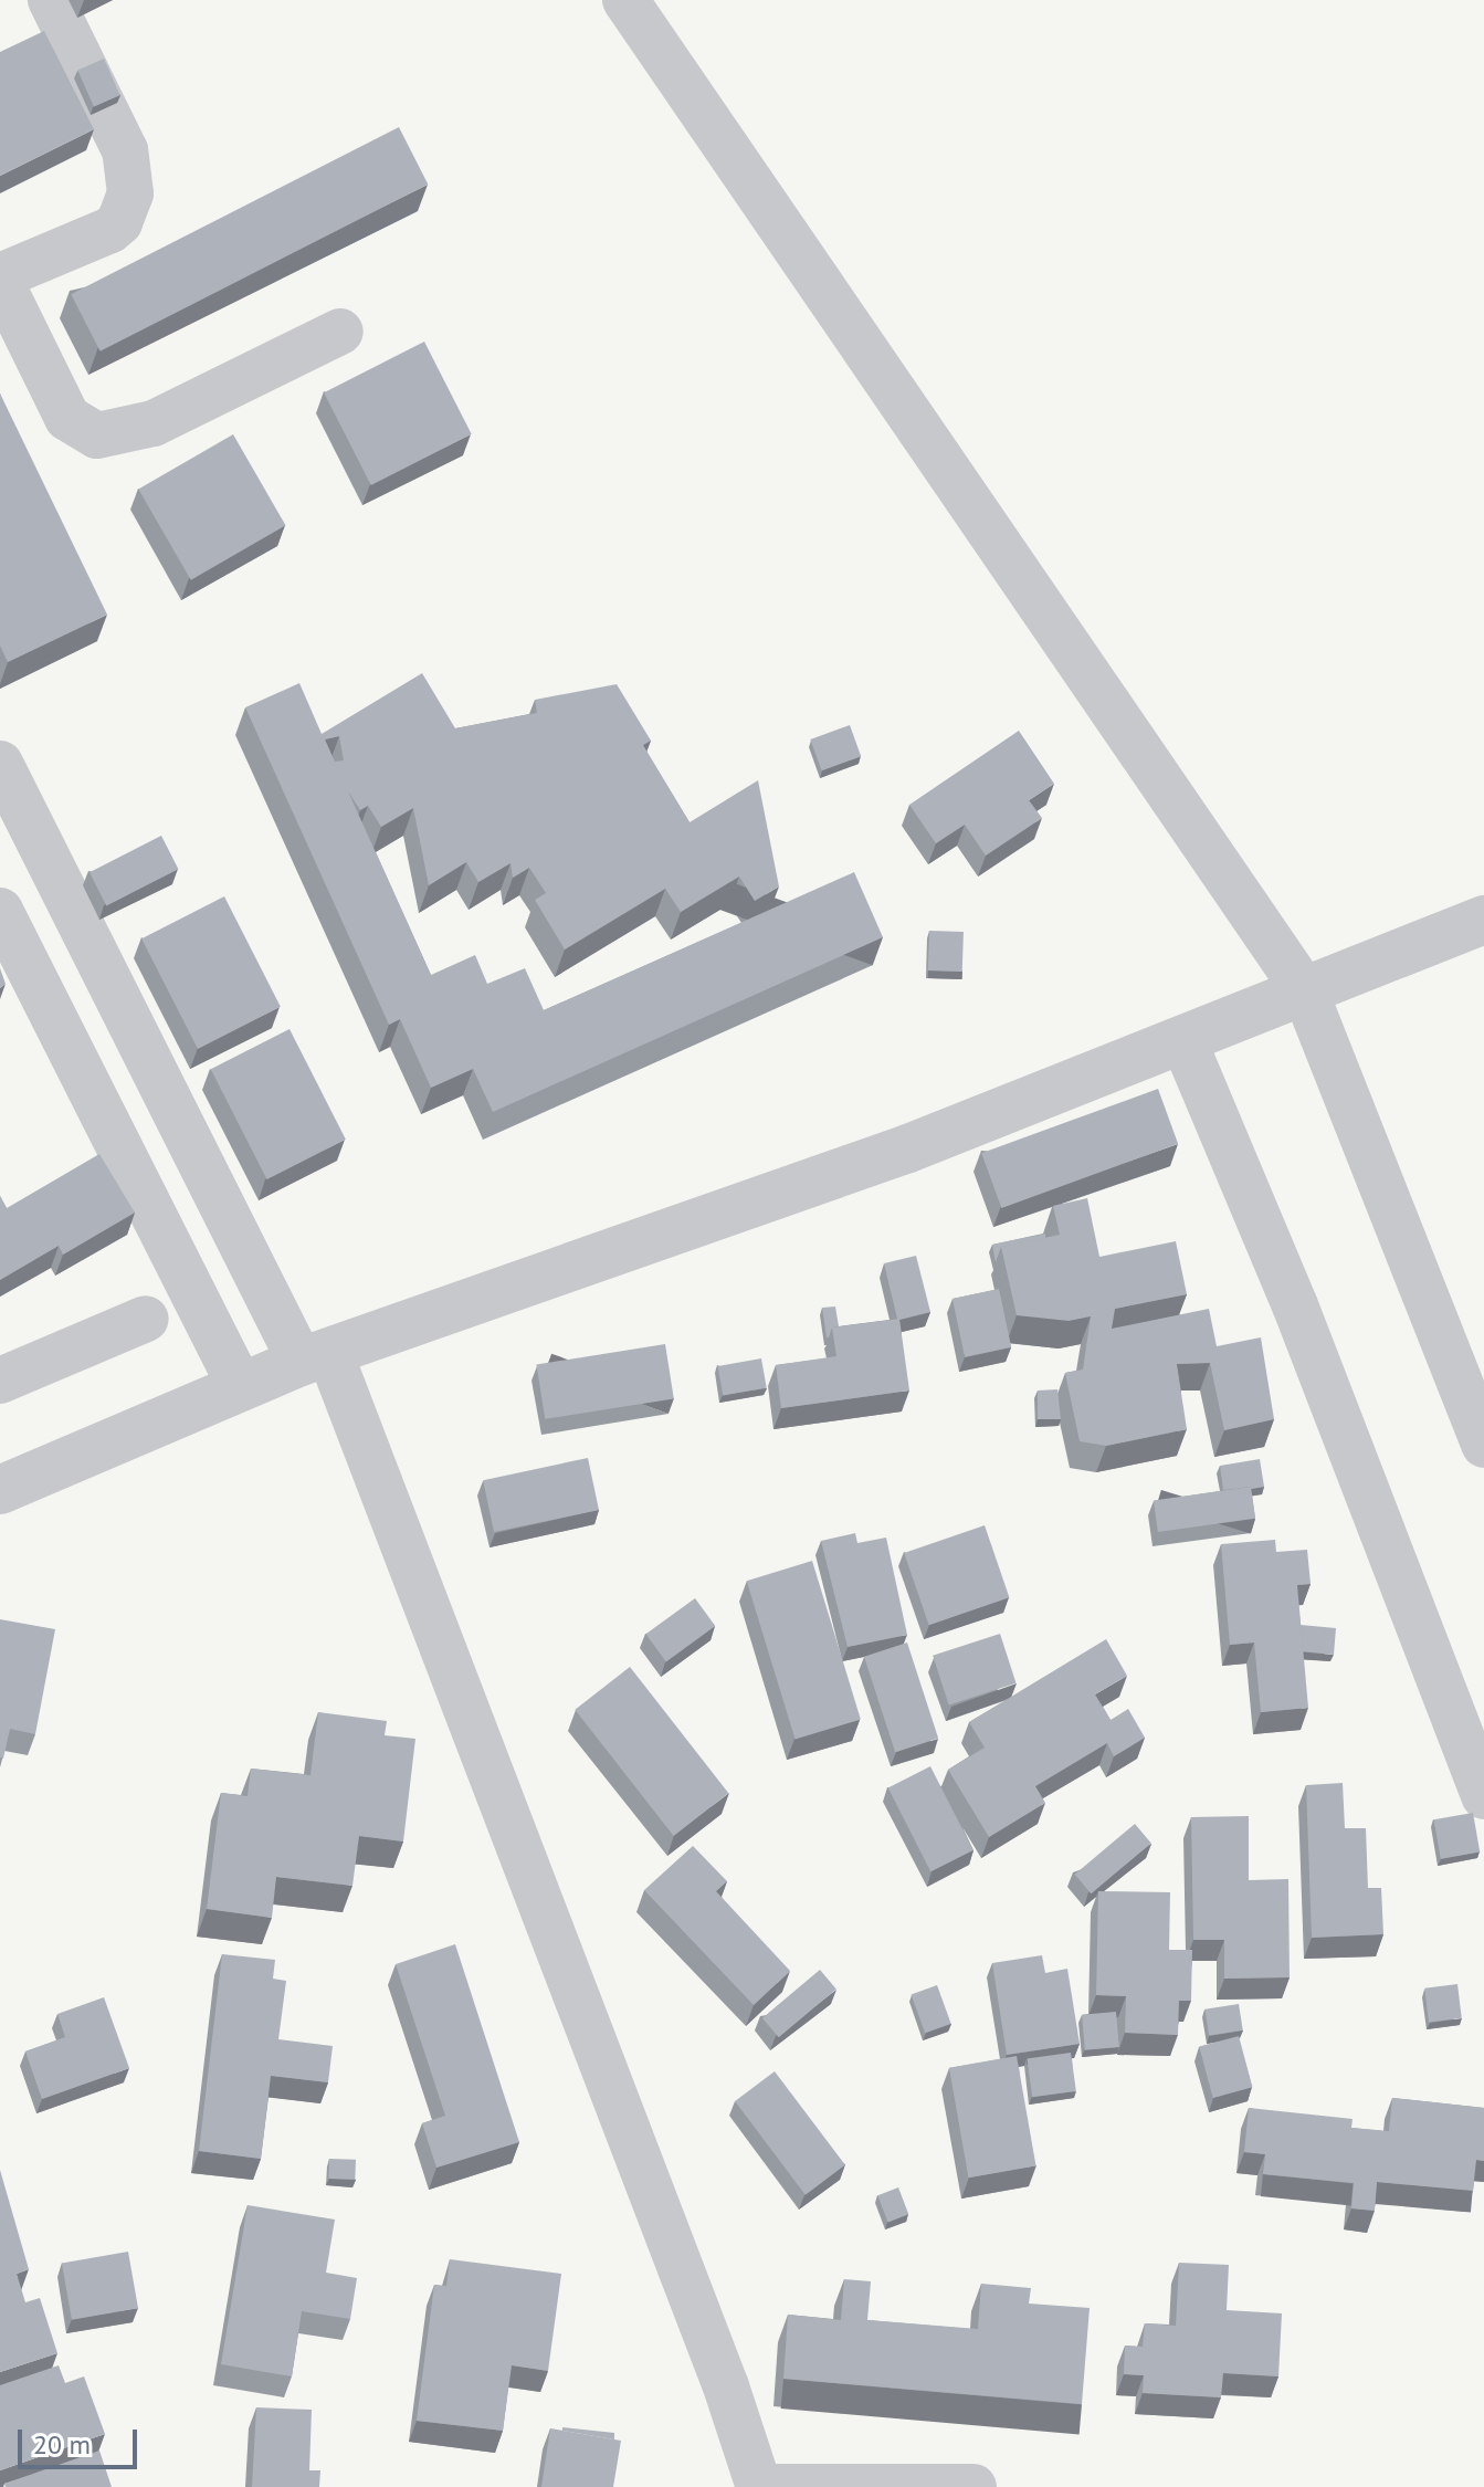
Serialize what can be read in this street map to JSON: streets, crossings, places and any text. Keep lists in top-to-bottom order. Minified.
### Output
{"scale_bar":"20 m"}
